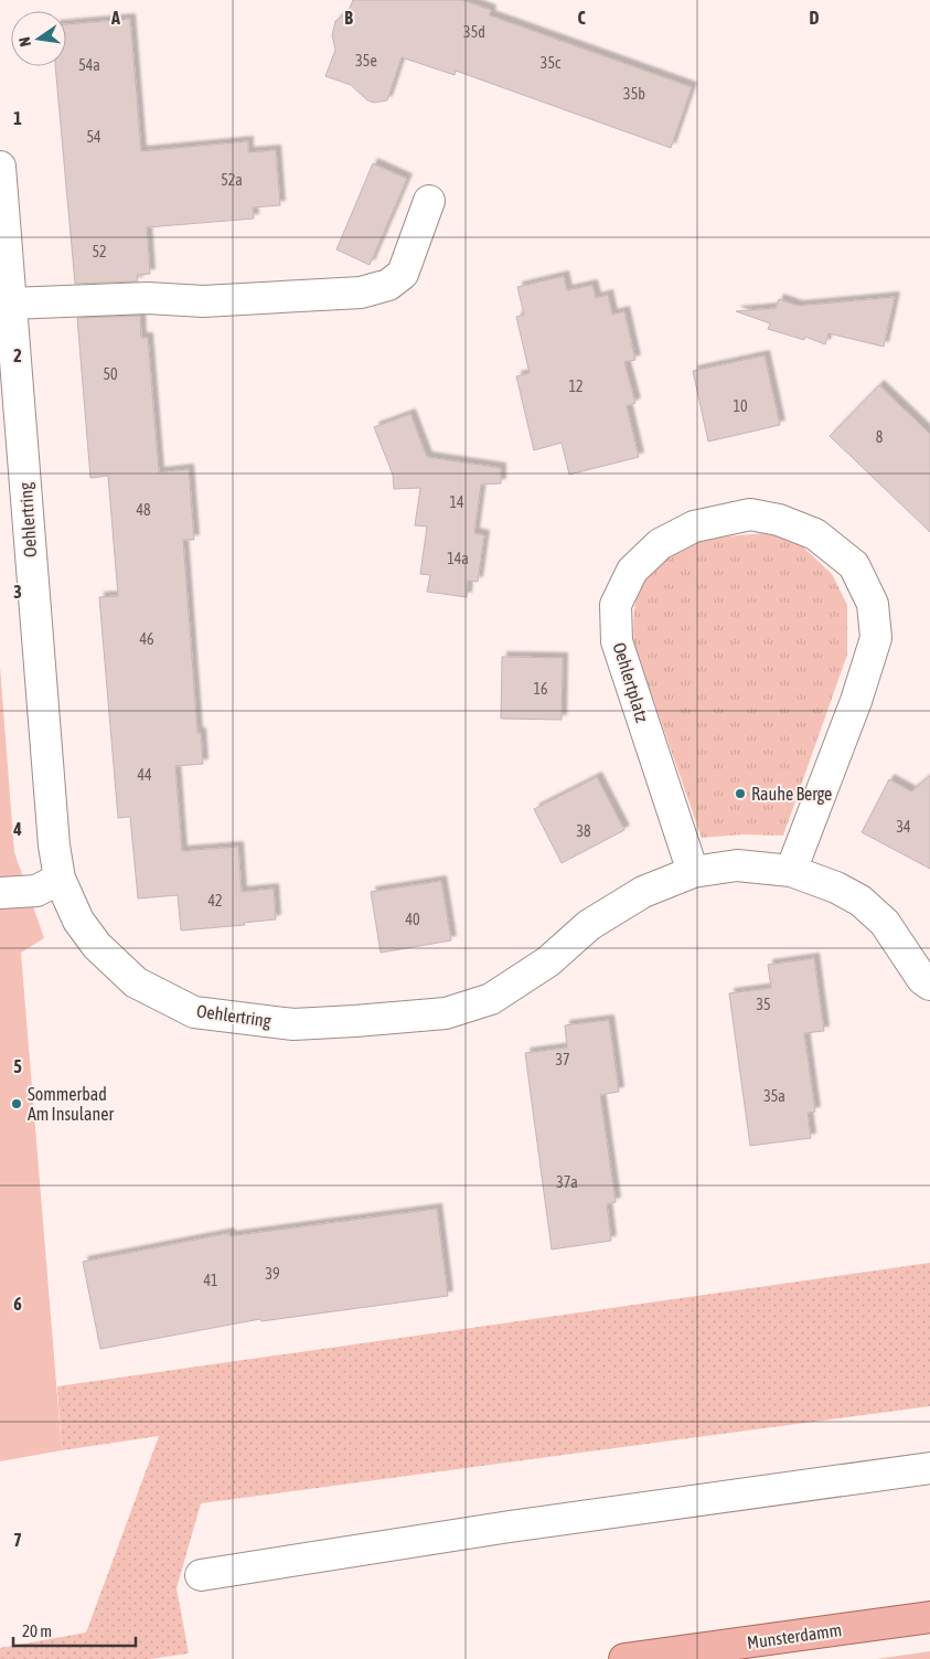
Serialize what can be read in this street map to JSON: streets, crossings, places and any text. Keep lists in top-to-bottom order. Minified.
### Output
{"streets":{"main road":["Munsterdamm"],"street":["Oehlertring","Oehlertplatz"]},"crossings":[["Oehlertring","Oehlertplatz"]],"places":["Rauhe Berge","Sommerbad Am Insulaner"],"house_numbers":["35d","35e","35c","54a","35b","54","52a","52","50","12","10","8","14","48","14a","46","16","44","34","38","42","40","35","37","35a","37a","39","41"],"scale_bar":"20 m","north":"left","grid":{"columns":["A","B","C","D"],"rows":["1","2","3","4","5","6","7"]}}
